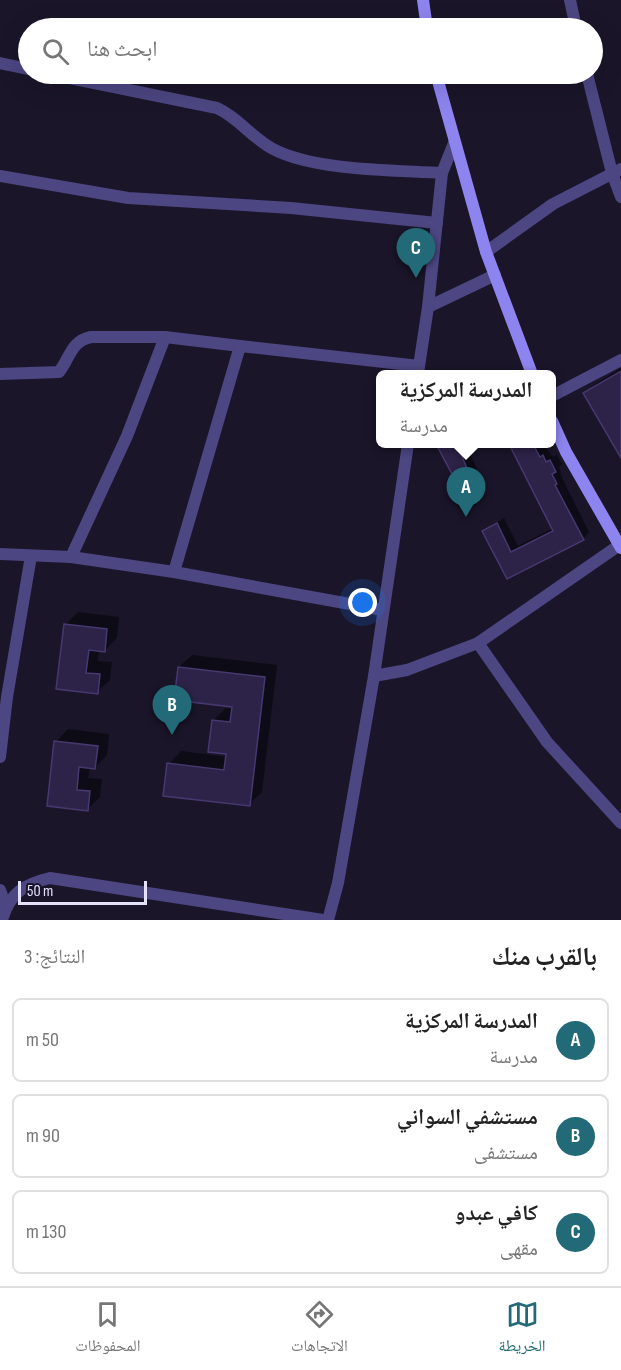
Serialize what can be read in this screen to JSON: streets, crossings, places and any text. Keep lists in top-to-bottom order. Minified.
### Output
{"scale_bar":"50 m","page":{"search":"ابحث هنا","pins":["C","A","B"],"popup":["المدرسة المركزية","مدرسة"],"scale":"50 m","heading":["بالقرب منك","النتائج: 3"],"list":[{"mark":"A","name":"المدرسة المركزية","note":"مدرسة","value":"50 m"},{"mark":"B","name":"مستشفي السواني","note":"مستشفى","value":"90 m"},{"mark":"C","name":"كافي عبدو","note":"مقهى","value":"130 m"}],"nav":["الخريطة","الاتجاهات","المحفوظات"]}}
